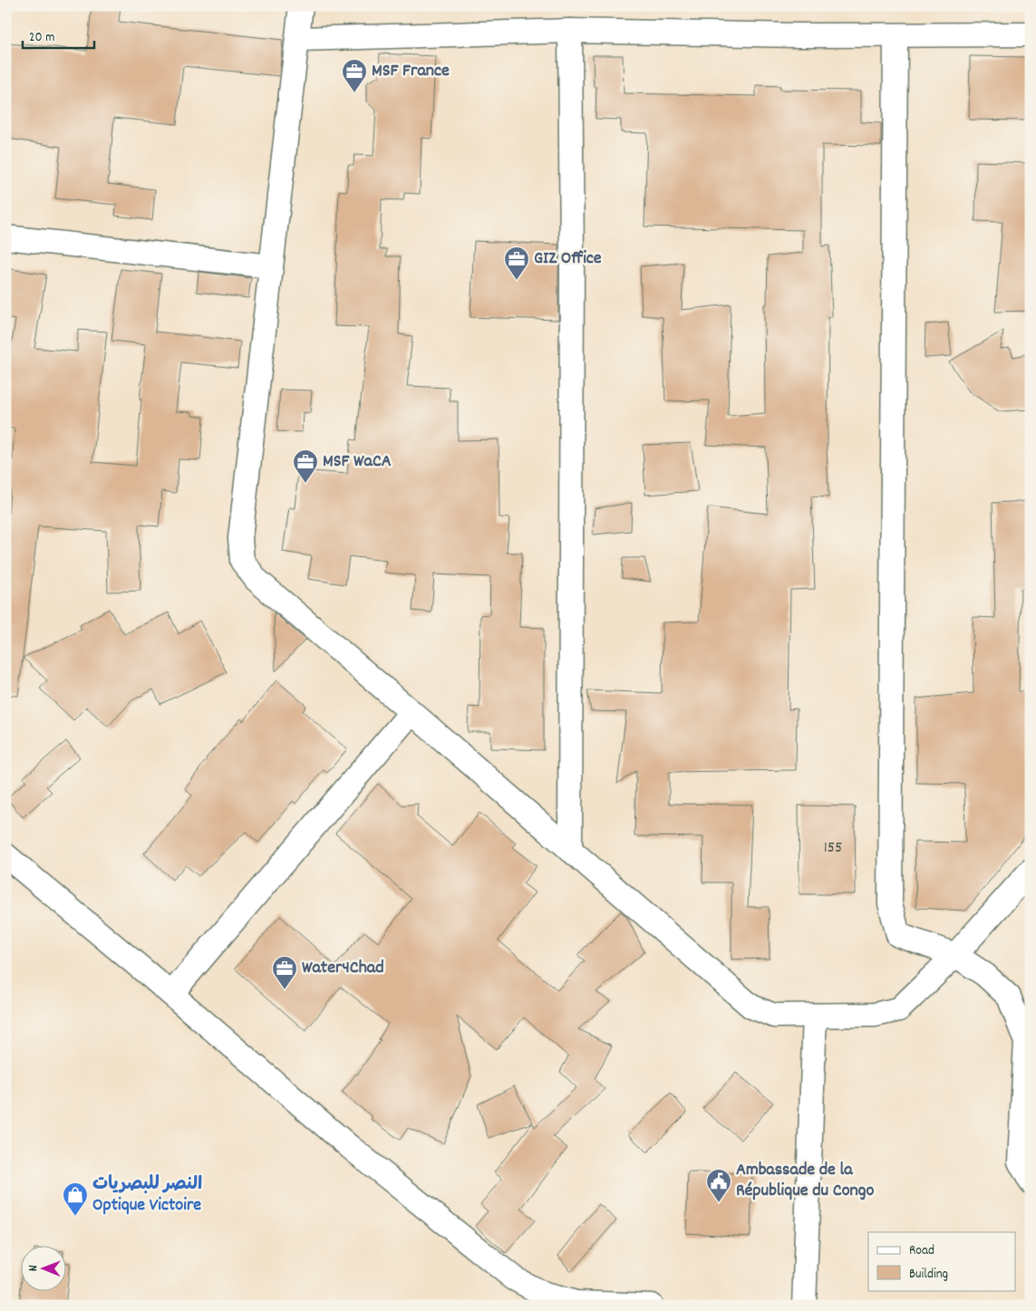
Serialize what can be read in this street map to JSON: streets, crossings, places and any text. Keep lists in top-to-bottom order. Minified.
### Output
{"places":{"office":["MSF France","GIZ Office","MSF WaCA","Water4Chad"],"public building":["Ambassade de la République du Congo"],"shop":["النصر للبصريات Optique Victoire"]},"house_numbers":["155"],"legend":["Road","Building"],"scale_bar":"20 m","north":"left"}
